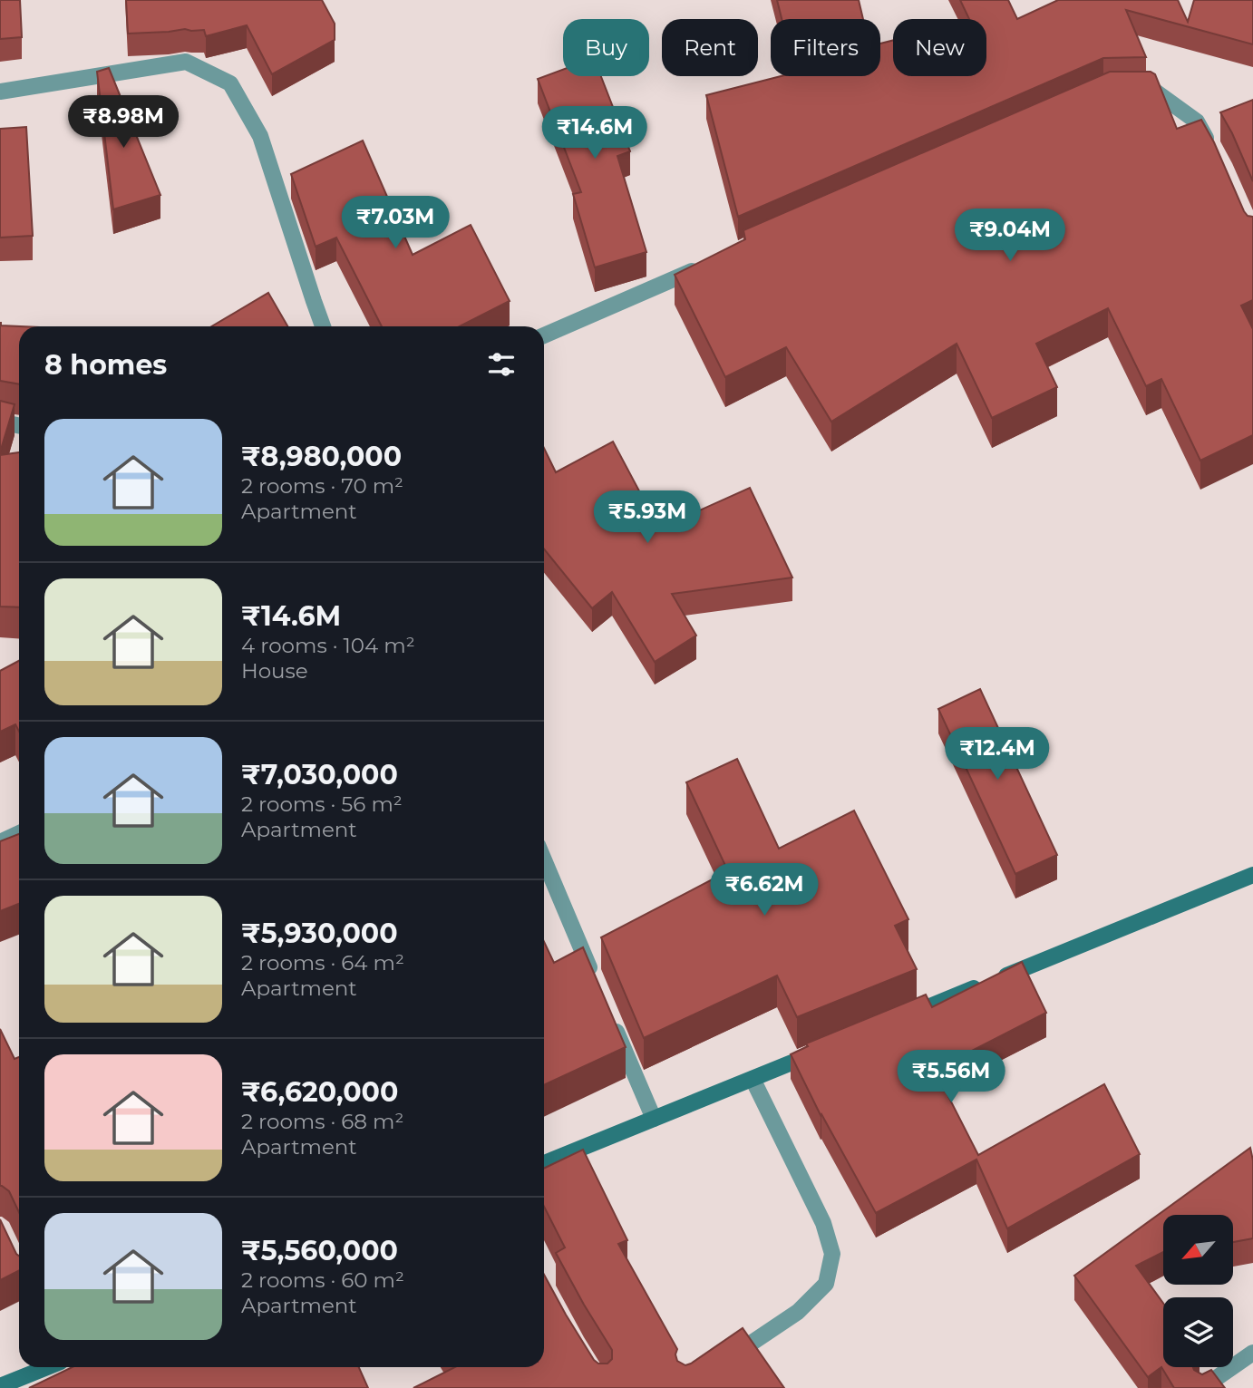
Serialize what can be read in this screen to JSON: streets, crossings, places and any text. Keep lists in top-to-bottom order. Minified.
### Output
{"north":"bottom left","page":{"chip":["Buy","Rent","Filters","New"],"price":["₹8.98M","₹14.6M","₹7.03M","₹9.04M","₹5.93M","₹12.4M","₹6.62M","₹5.56M"],"heading":"8 homes","list":[{"name":"₹8,980,000","note":"2 rooms · 70 m² · Apartment"},{"name":"₹14.6M","note":"4 rooms · 104 m² · House"},{"name":"₹7,030,000","note":"2 rooms · 56 m² · Apartment"},{"name":"₹5,930,000","note":"2 rooms · 64 m² · Apartment"},{"name":"₹6,620,000","note":"2 rooms · 68 m² · Apartment"},{"name":"₹5,560,000","note":"2 rooms · 60 m² · Apartment"}]}}
